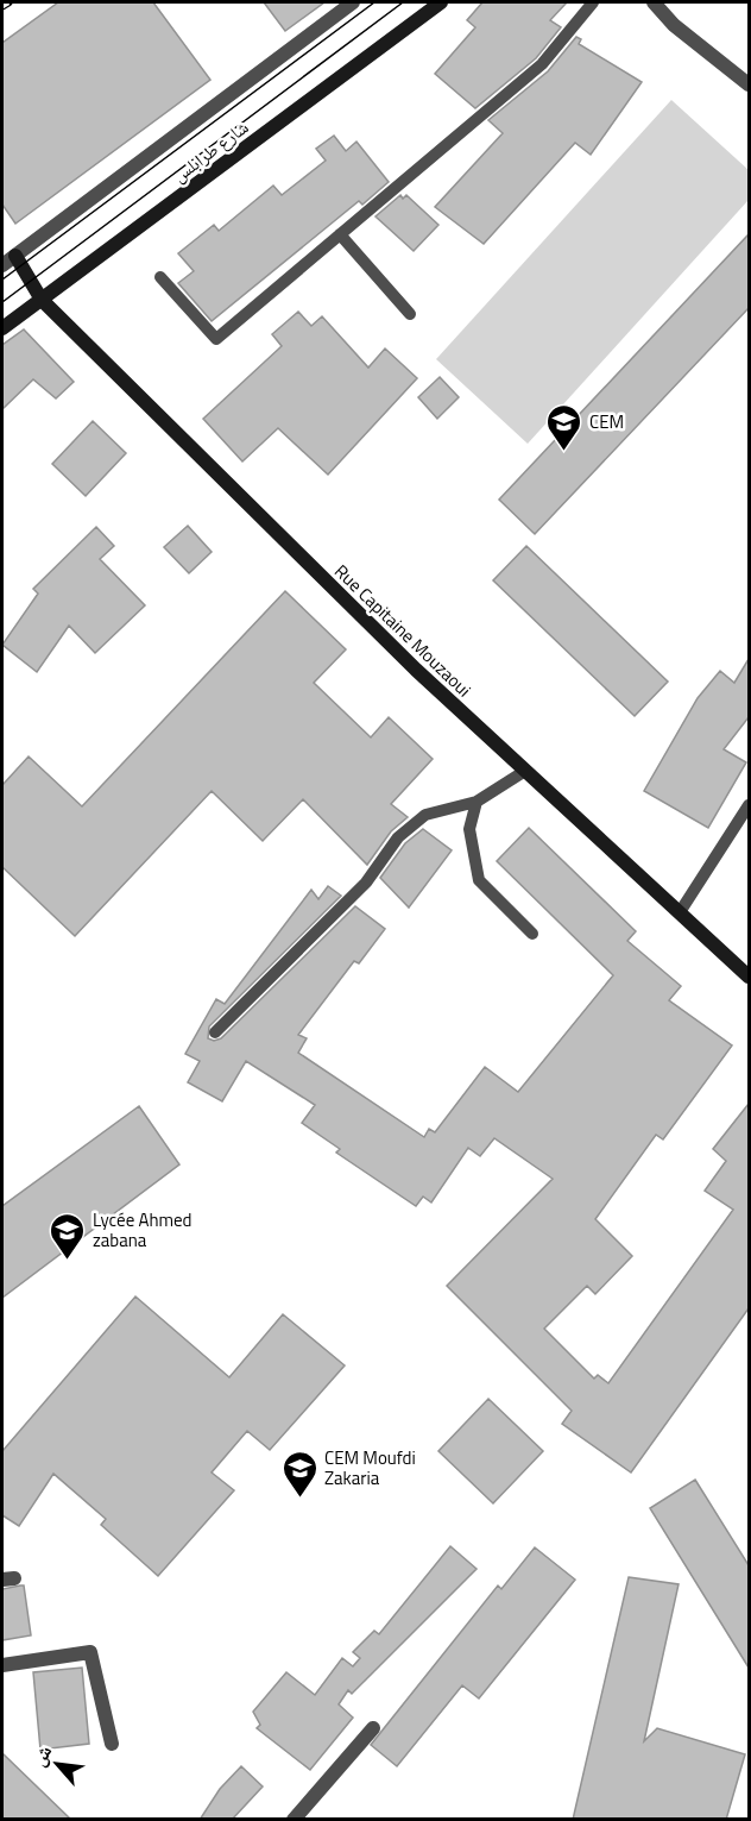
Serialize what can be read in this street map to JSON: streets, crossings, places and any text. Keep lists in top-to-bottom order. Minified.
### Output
{"streets":{"main road":["شارع طرابلس","Rue Capitaine Mouzaoui"]},"crossings":[["شارع طرابلس","Rue Capitaine Mouzaoui"]],"places":{"school or university":["CEM","Lycée Ahmed zabana","CEM Moufdi Zakaria"]},"north":"top left"}
